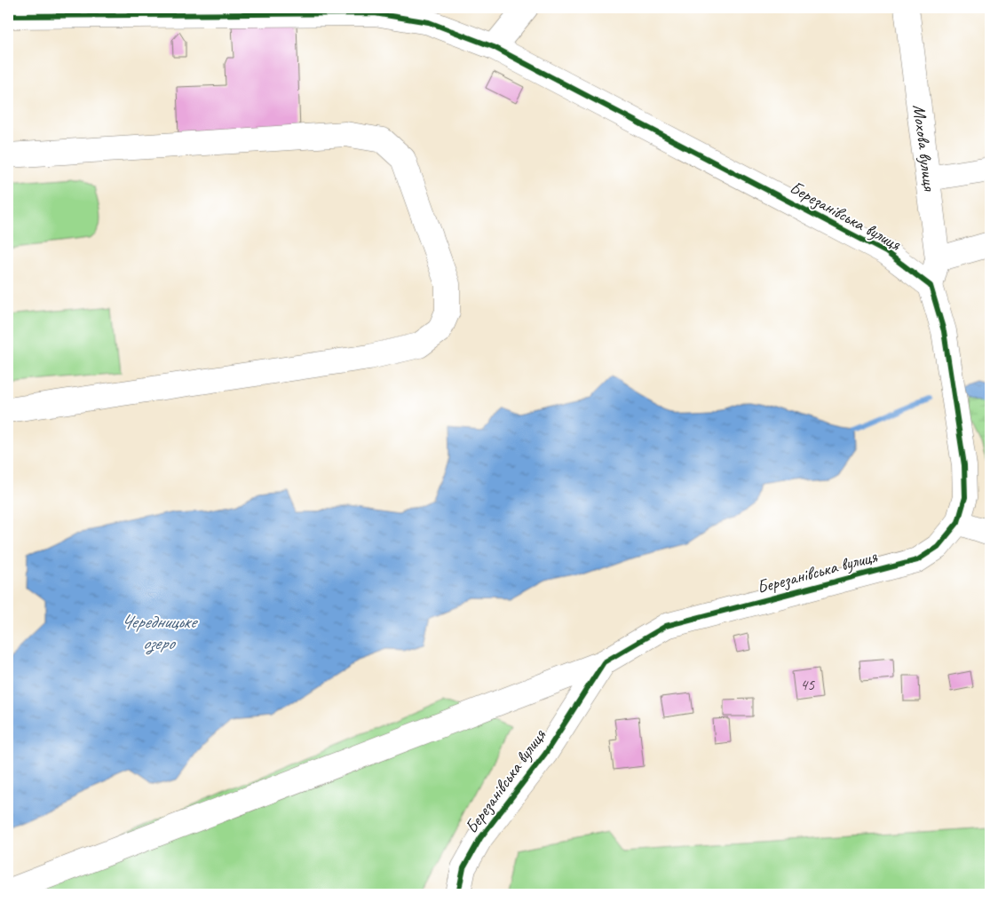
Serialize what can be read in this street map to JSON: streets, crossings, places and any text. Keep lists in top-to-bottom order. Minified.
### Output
{"streets":{"street":["Мохова вулиця","Березанівська вулиця"]},"crossings":[["Мохова вулиця","Березанівська вулиця"]],"water":["Чередницьке озеро"],"house_numbers":["45"]}
